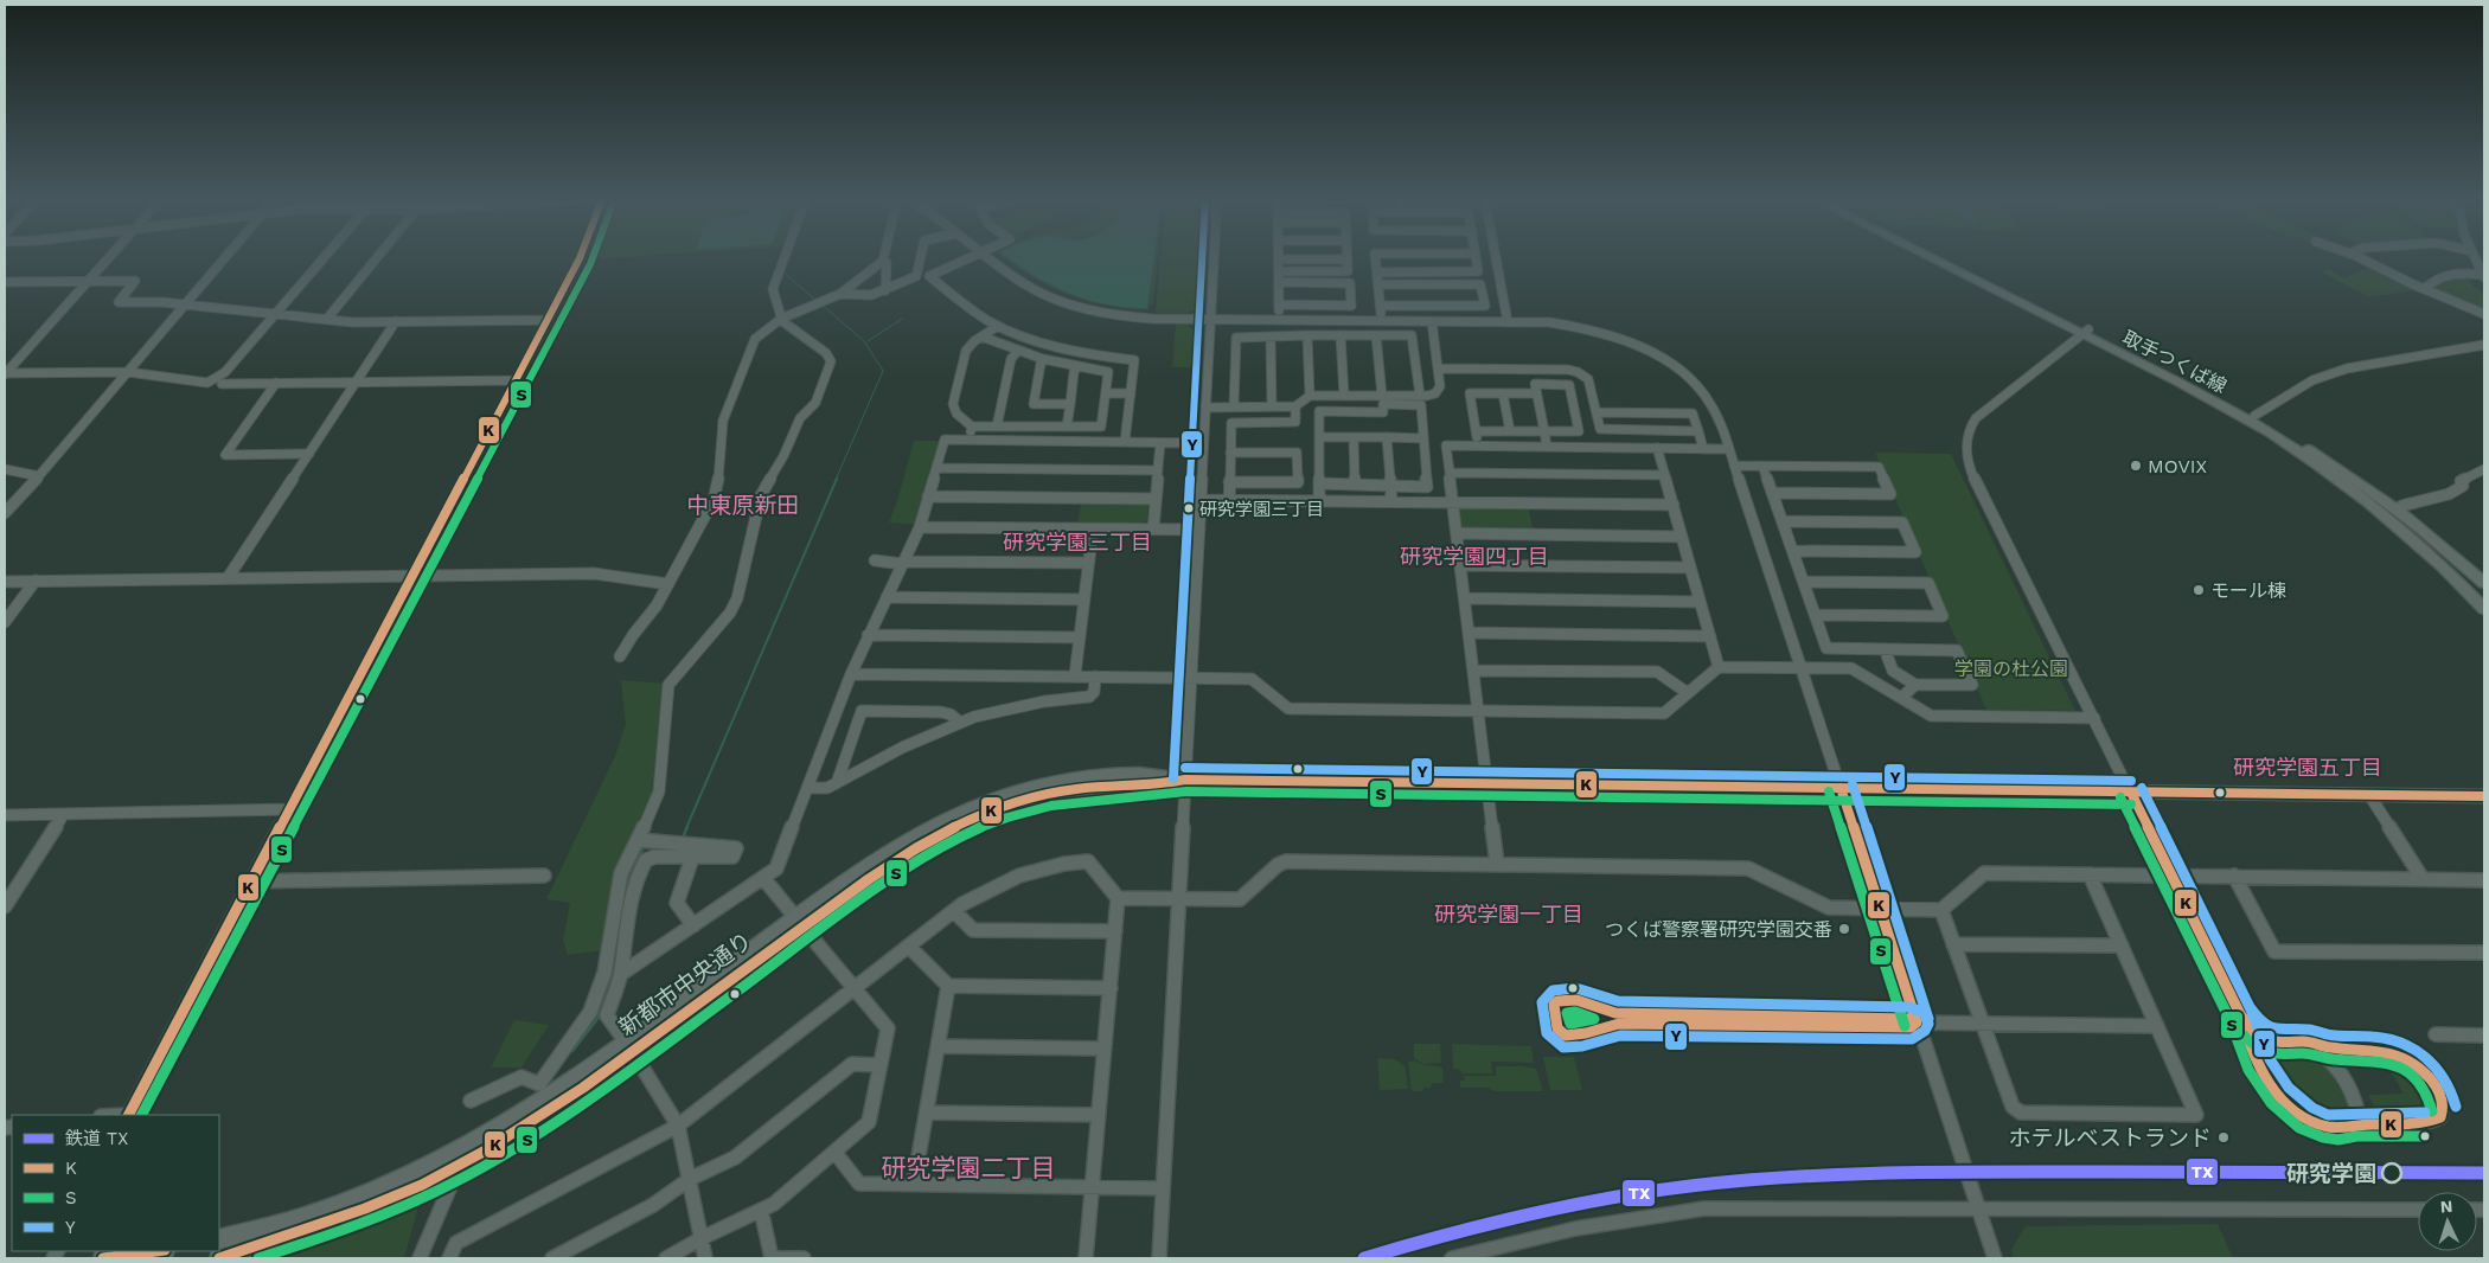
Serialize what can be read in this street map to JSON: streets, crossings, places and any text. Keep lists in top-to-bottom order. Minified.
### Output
{"streets":{"main road":["取手つくば線","新都市中央通り"]},"districts":["中東原新田","研究学園三丁目","研究学園四丁目","研究学園五丁目","研究学園一丁目","研究学園二丁目"],"parks":["学園の杜公園"],"places":["MOVIX","研究学園三丁目","モール棟","つくば警察署研究学園交番","ホテルベストランド","研究学園"],"lines":["transit line K","transit line S","transit line Y","rail line TX"],"legend":["鉄道 TX","K","S","Y"],"north":"top"}
